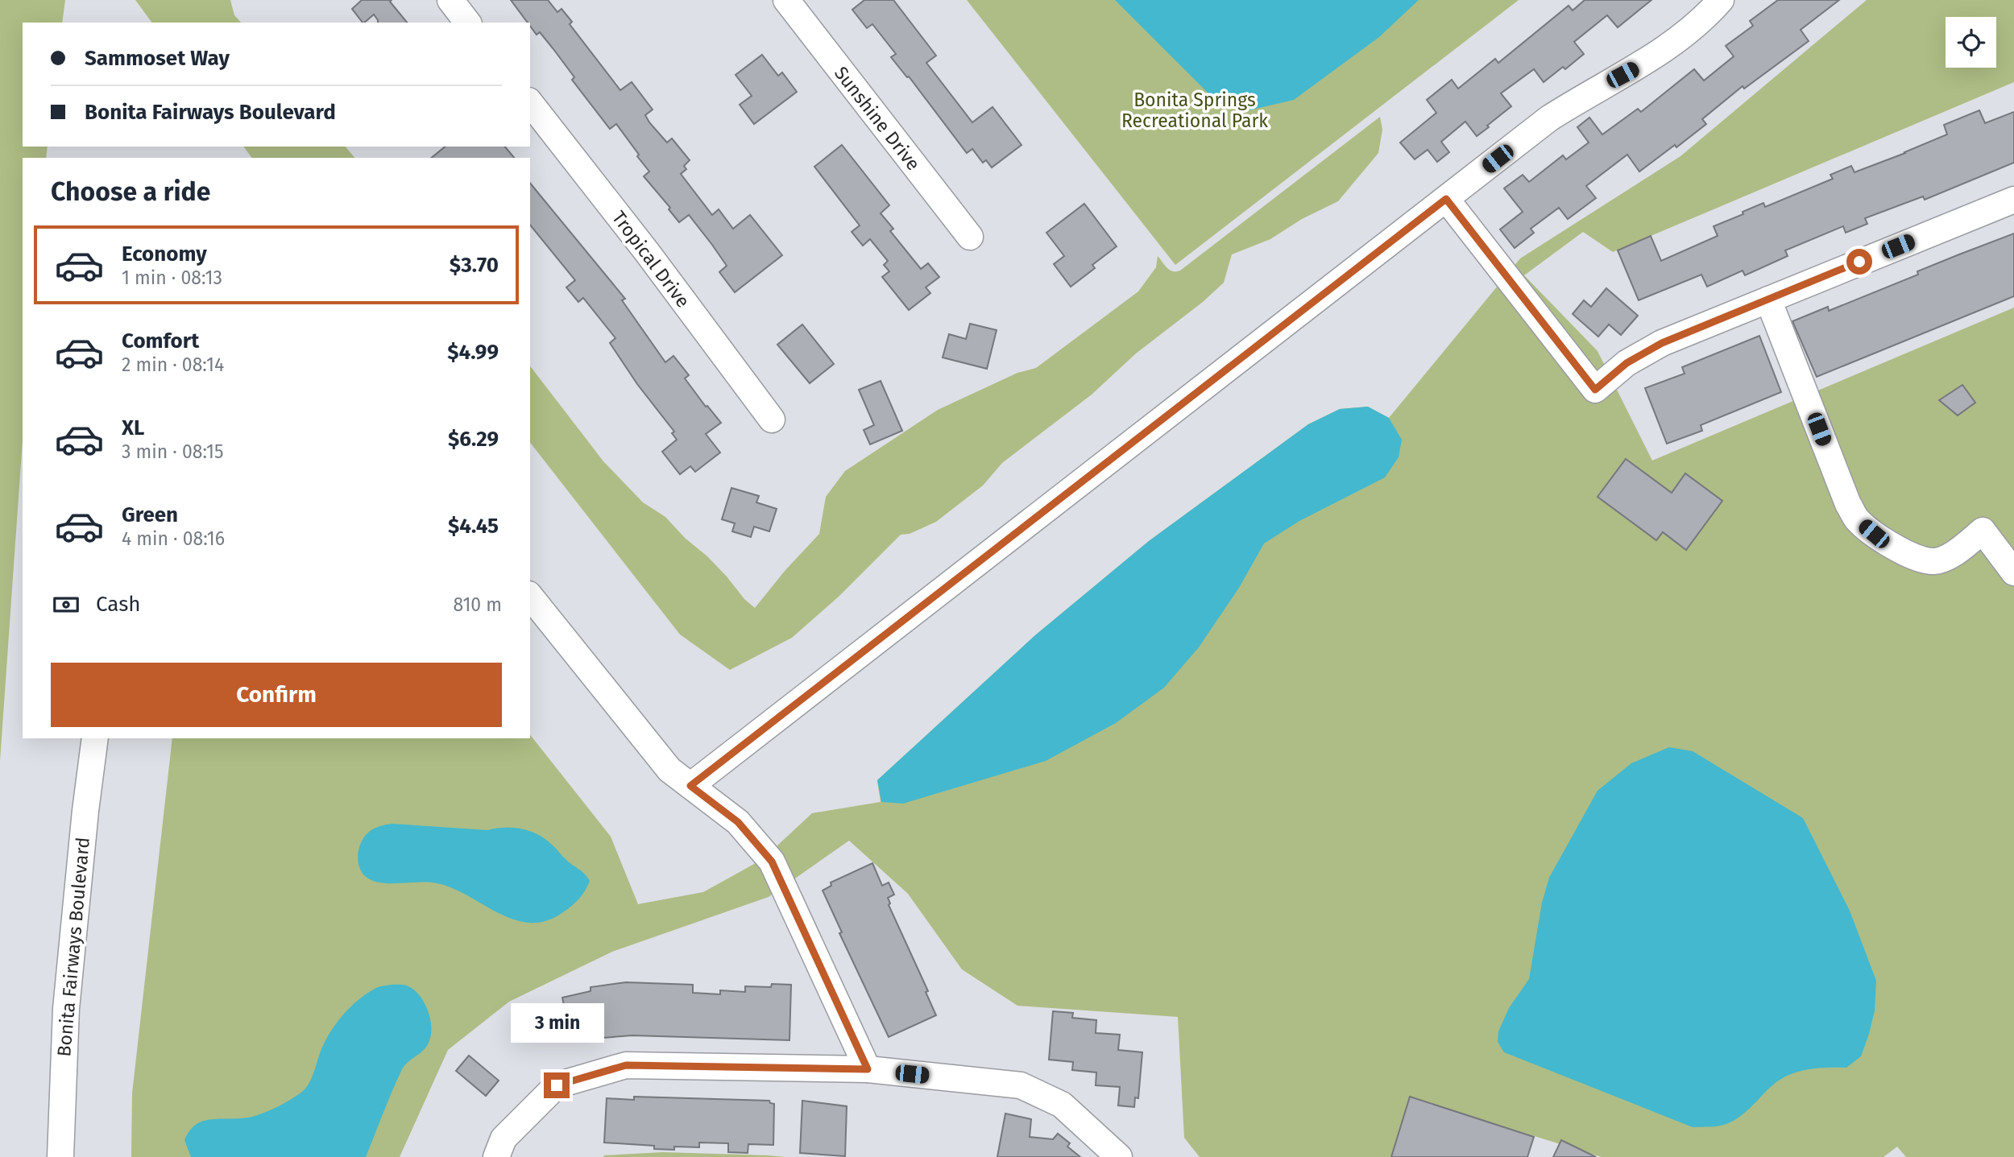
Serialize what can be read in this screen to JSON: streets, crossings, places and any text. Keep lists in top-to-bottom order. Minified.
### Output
{"streets":{"street":["Sunshine Drive","Tropical Drive","Bonita Fairways Boulevard"]},"parks":["Bonita Springs Recreational Park"],"page":{"banner":["Sammoset Way","Bonita Fairways Boulevard"],"heading":"Choose a ride","list":[{"name":"Economy","note":"1 min · 08:13","value":"$3.70"},{"name":"Comfort","note":"2 min · 08:14","value":"$4.99"},{"name":"XL","note":"3 min · 08:15","value":"$6.29"},{"name":"Green","note":"4 min · 08:16","value":"$4.45"}],"pay":["Cash","810 m"],"buttons":"Confirm","bubble":"3 min"}}
